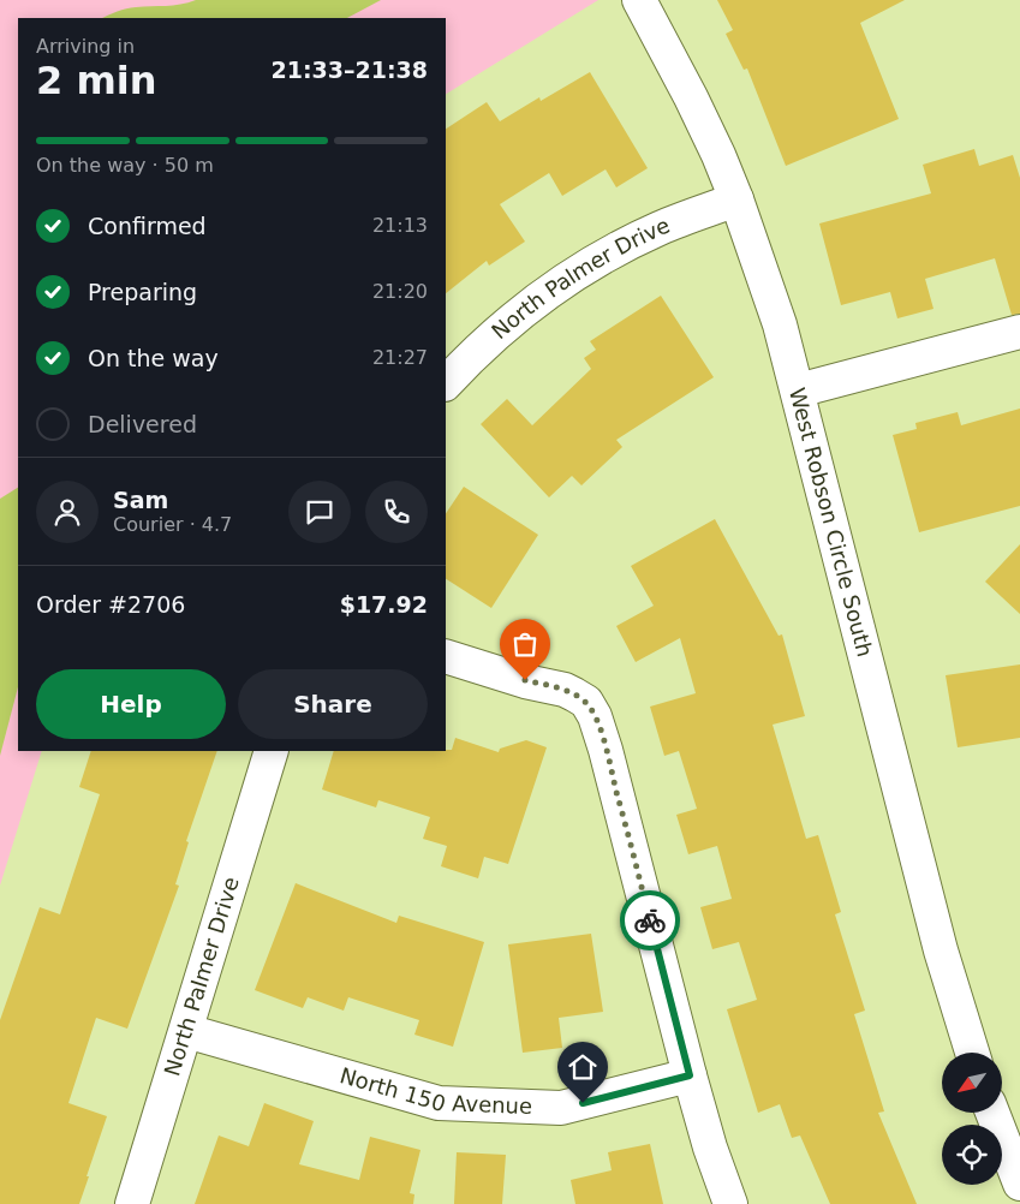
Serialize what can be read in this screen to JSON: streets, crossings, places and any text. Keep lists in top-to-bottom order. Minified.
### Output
{"streets":{"street":["North Palmer Drive","West Robson Circle South","North 150 Avenue"]},"crossings":[["North Palmer Drive","West Robson Circle South"],["North Palmer Drive","North 150 Avenue"]],"north":"bottom left","page":{"heading":["2 min","Arriving in","21:33–21:38"],"panel":["Sam","Courier · 4.7","Order #2706","$17.92"],"bar":"On the way · 50 m","list":[["Confirmed","21:13"],["Preparing","21:20"],["On the way","21:27"],"Delivered"],"buttons":["Help","Share"]}}
